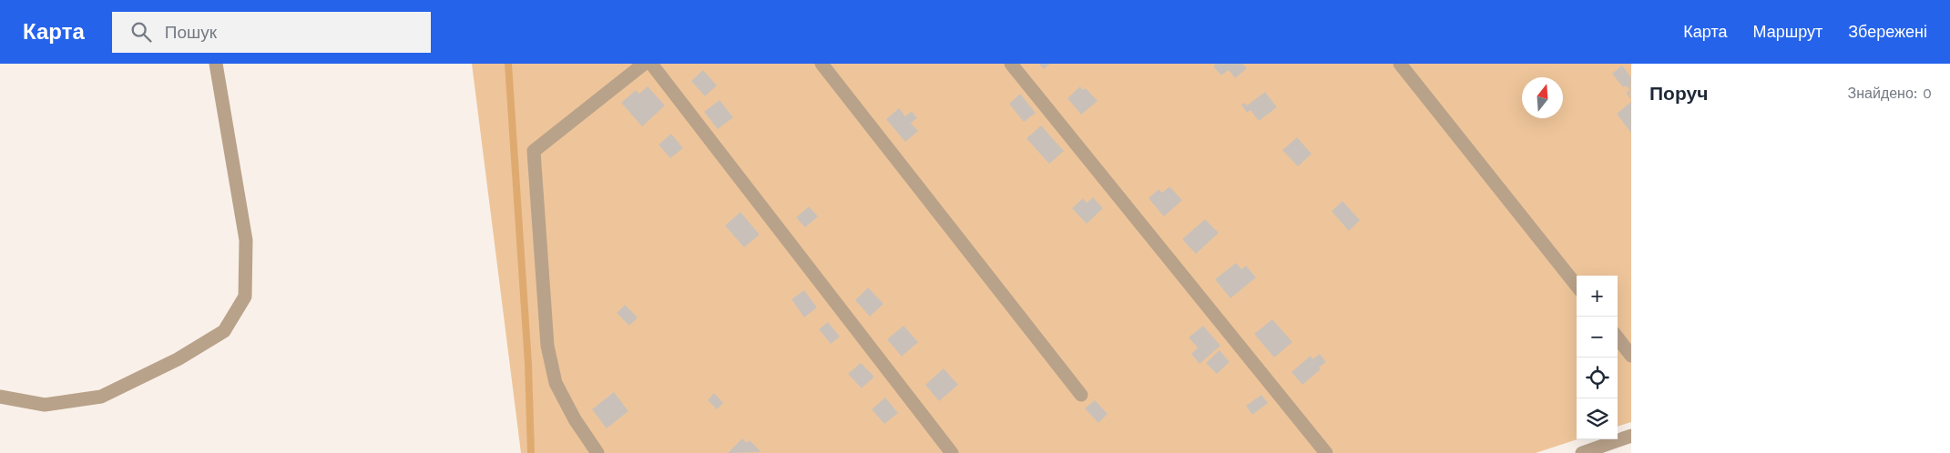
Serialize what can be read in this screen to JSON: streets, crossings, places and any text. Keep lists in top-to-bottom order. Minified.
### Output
{"north":"top","page":{"header":"Карта","search":"Пошук","nav":["Карта","Маршрут","Збережені"],"heading":["Поруч","Знайдено: 0"],"map_buttons":["+","−"]}}
